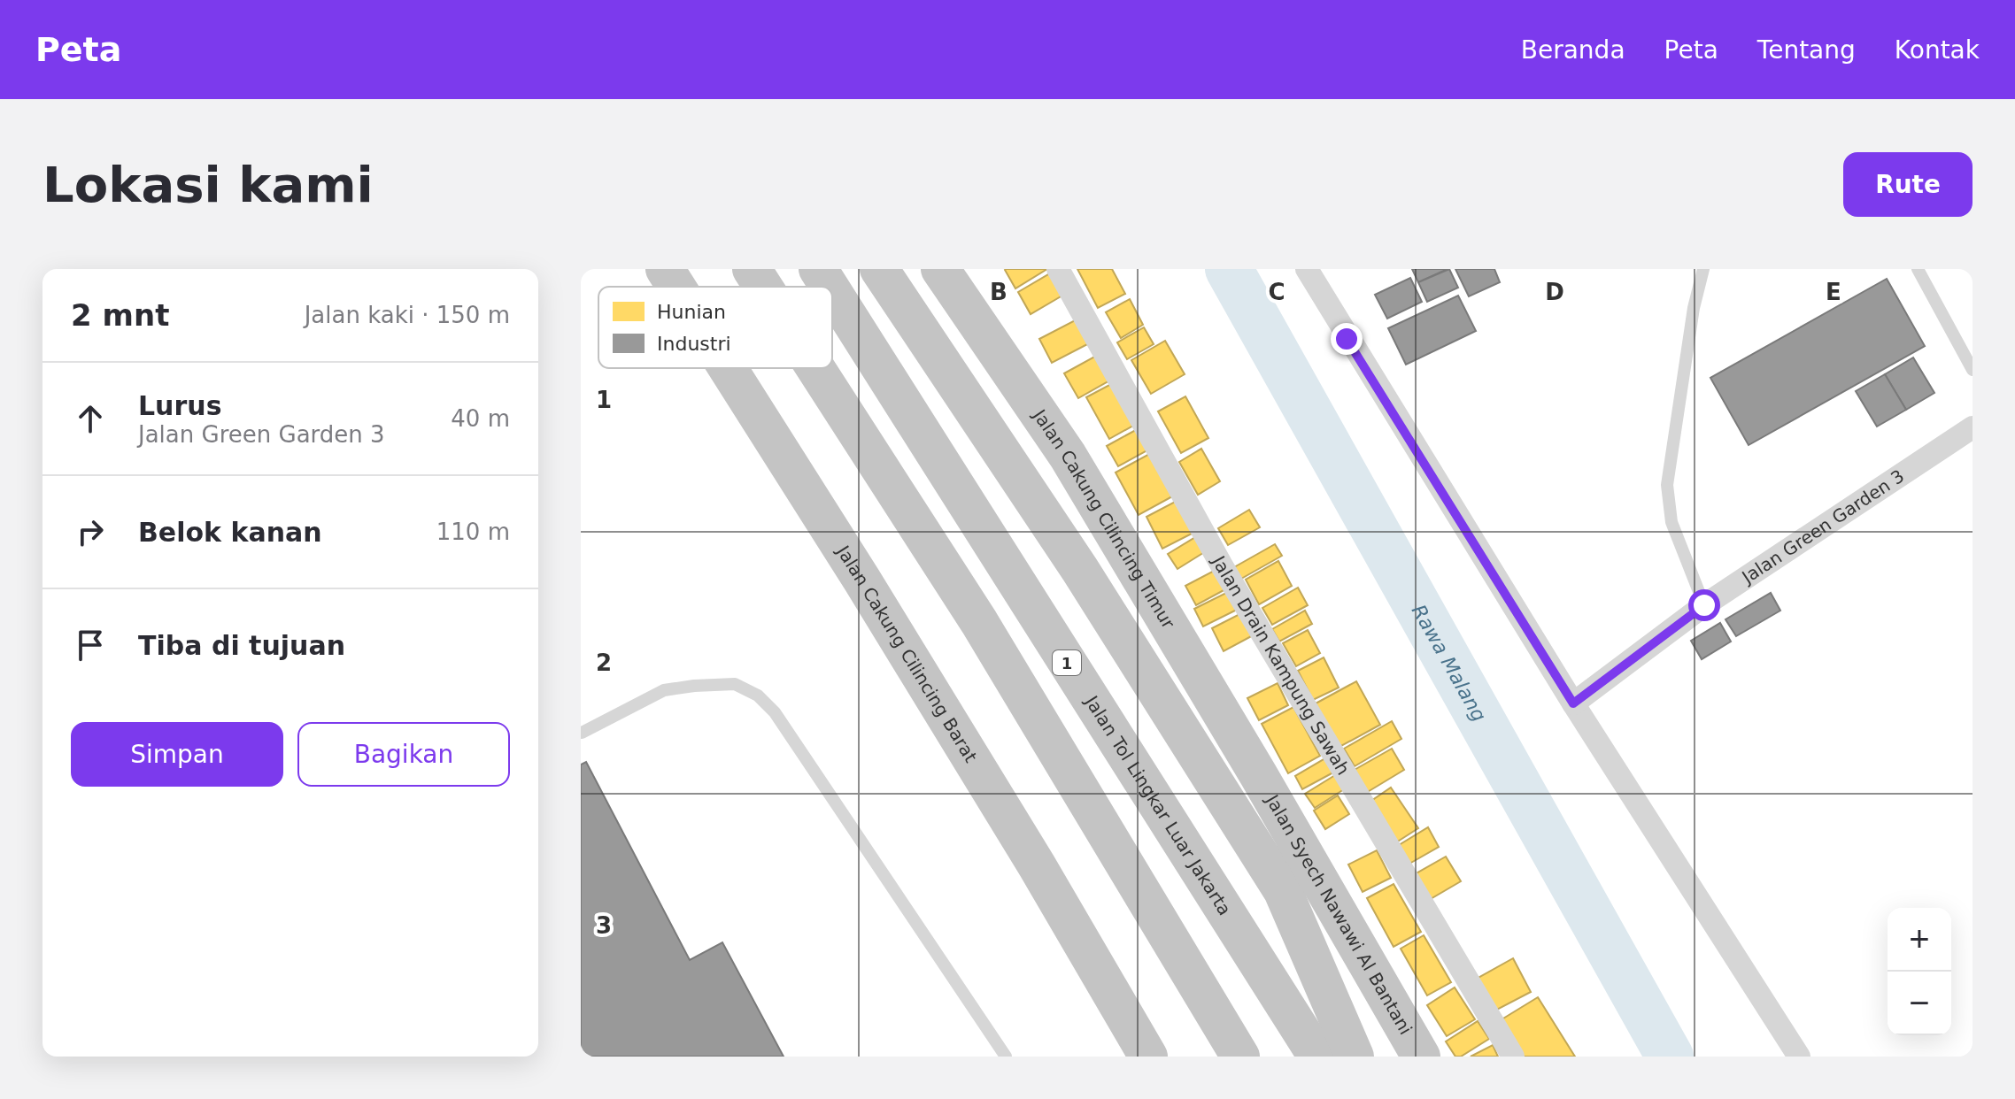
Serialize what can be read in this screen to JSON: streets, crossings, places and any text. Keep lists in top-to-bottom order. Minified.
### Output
{"streets":{"highway":["Jalan Cakung Cilincing Timur","Jalan Cakung Cilincing Barat","1","Jalan Tol Lingkar Luar Jakarta","Jalan Syech Nawawi Al Bantani"],"street":["Jalan Green Garden 3","Jalan Drain Kampung Sawah"]},"crossings":[["Jalan Cakung Cilincing Timur","Jalan Syech Nawawi Al Bantani"]],"water":["Rawa Malang"],"legend":["Hunian","Industri"],"page":{"header":"Peta","nav":["Beranda","Peta","Tentang","Kontak"],"buttons":["Rute",["Simpan","Bagikan"]],"title":"Lokasi kami","heading":["2 mnt","Jalan kaki · 150 m"],"list":[["Lurus","Jalan Green Garden 3","40 m"],["Belok kanan","110 m"],"Tiba di tujuan"],"map_buttons":["+","−"]},"grid":{"columns":["B","C","D","E"],"rows":["1","2","3"]}}
